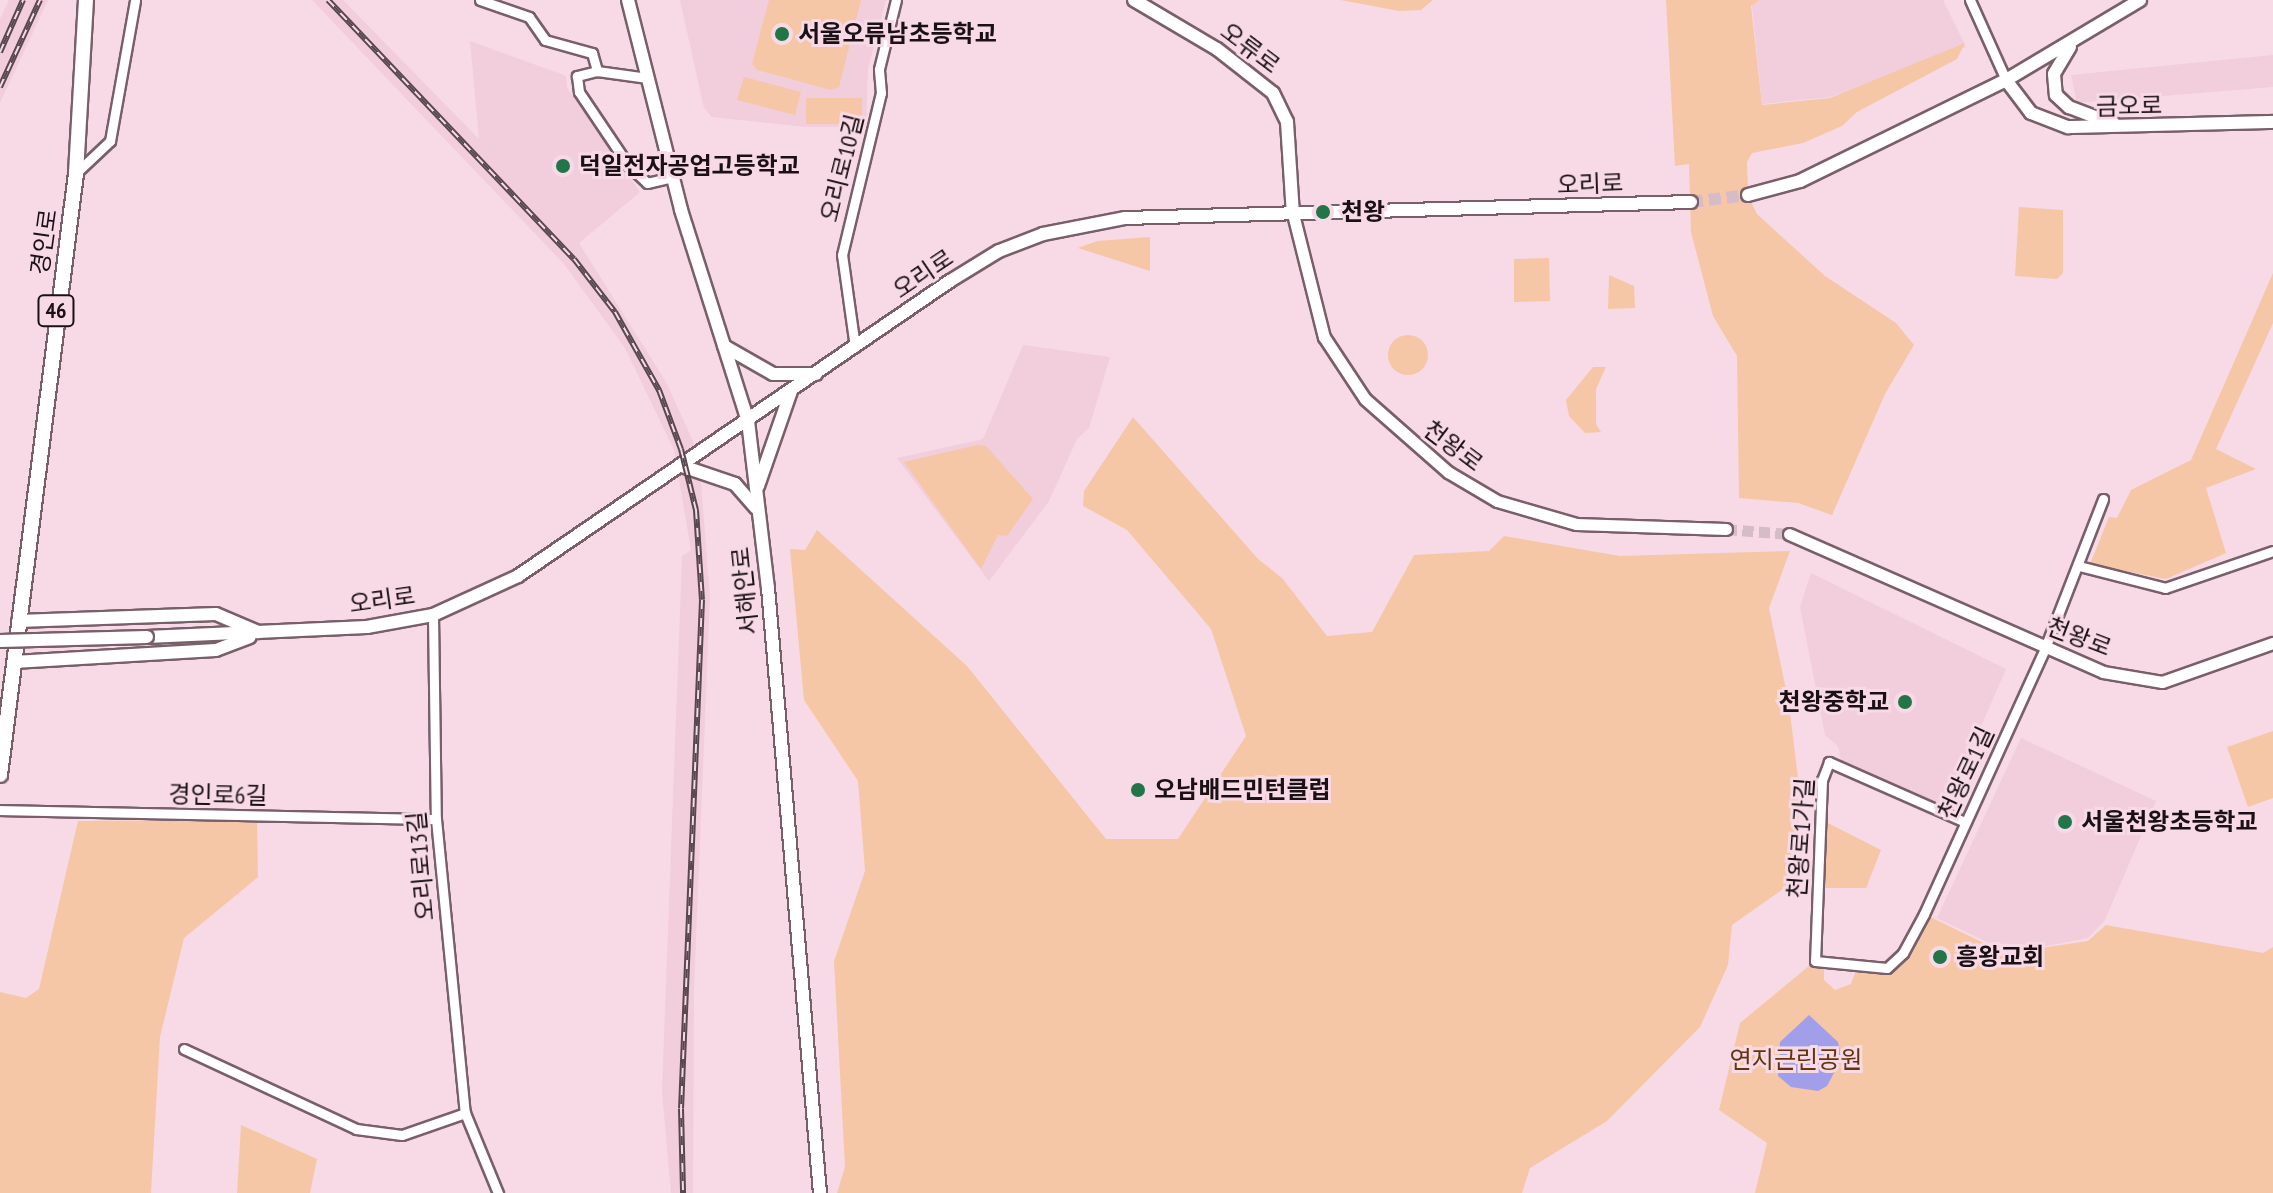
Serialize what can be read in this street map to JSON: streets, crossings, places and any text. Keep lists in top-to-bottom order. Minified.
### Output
{"streets":{"main road":["오류로","금오로","오리로","경인로","46","서해안로"],"street":["오리로10길","천왕로","천왕로1길","경인로6길","천왕로1가길","오리로13길"]},"crossings":[["오류로","오리로"],["오류로","천왕로"],["오리로10길","오리로"],["오리로","경인로"],["오리로","천왕로"],["오리로","서해안로"],["오리로","오리로13길"],["천왕로","천왕로1길"],["천왕로1길","천왕로1가길"],["경인로6길","오리로13길"]],"parks":["연지근린공원"],"places":["서울오류남초등학교","덕일전자공업고등학교","천왕","천왕중학교","오남배드민턴클럽","서울천왕초등학교","흥왕교회"]}
